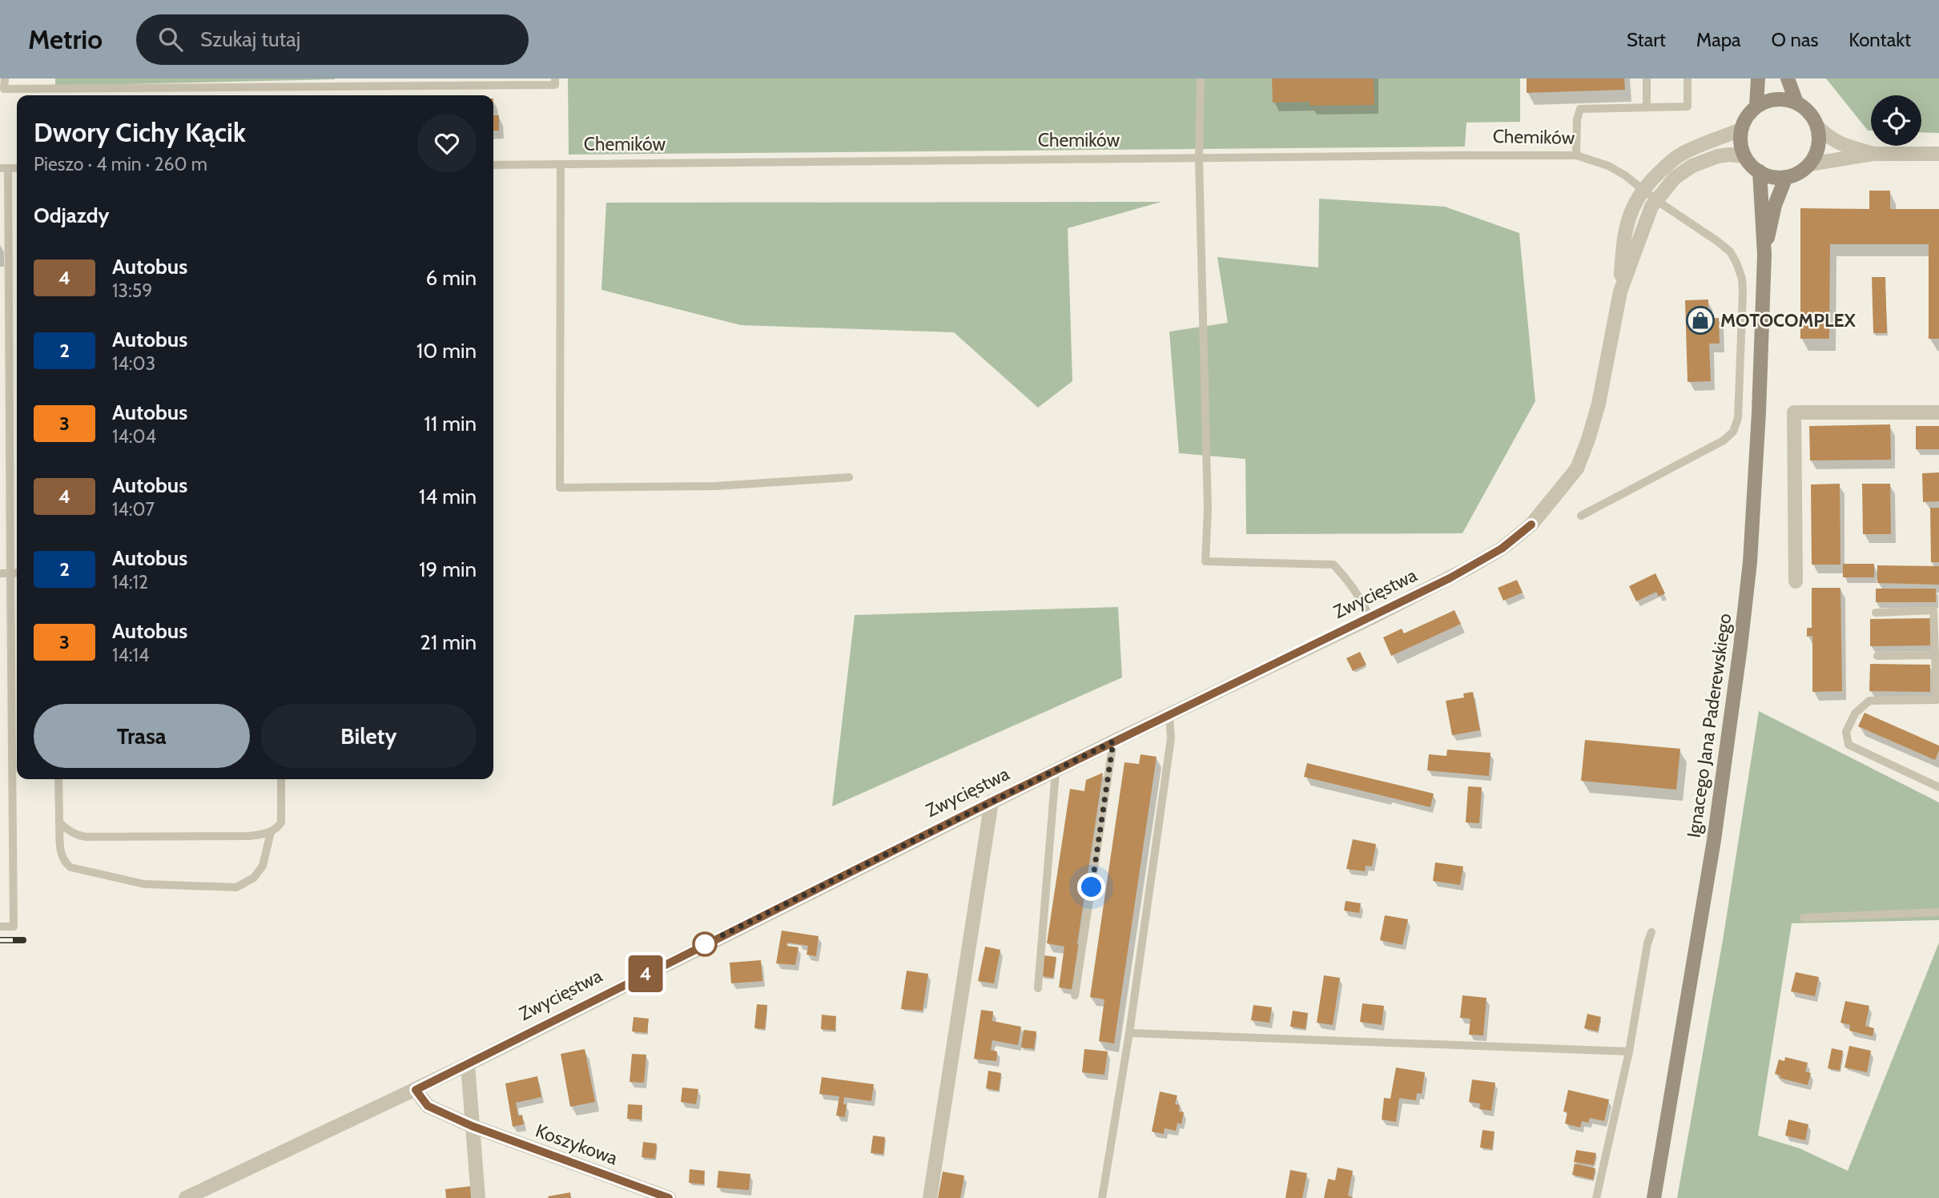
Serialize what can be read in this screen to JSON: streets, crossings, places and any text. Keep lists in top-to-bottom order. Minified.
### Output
{"streets":{"main road":["Ignacego Jana Paderewskiego"],"street":["Zwycięstwa","Koszykowa"],"lane":["Chemików"]},"crossings":[["Chemików","Zwycięstwa"],["Zwycięstwa","Ignacego Jana Paderewskiego"],["Zwycięstwa","Koszykowa"]],"places":{"shop":["MOTOCOMPLEX"]},"lines":["bus line 4"],"page":{"header":"Metrio","search":"Szukaj tutaj","nav":["Start","Mapa","O nas","Kontakt"],"on_map":"4","heading":[["Dwory Cichy Kącik","Pieszo · 4 min · 260 m"],"Odjazdy"],"list":[{"mark":"4","name":"Autobus","note":"13:59","value":"6 min"},{"mark":"2","name":"Autobus","note":"14:03","value":"10 min"},{"mark":"3","name":"Autobus","note":"14:04","value":"11 min"},{"mark":"4","name":"Autobus","note":"14:07","value":"14 min"},{"mark":"2","name":"Autobus","note":"14:12","value":"19 min"},{"mark":"3","name":"Autobus","note":"14:14","value":"21 min"}],"buttons":["Trasa","Bilety"]}}
